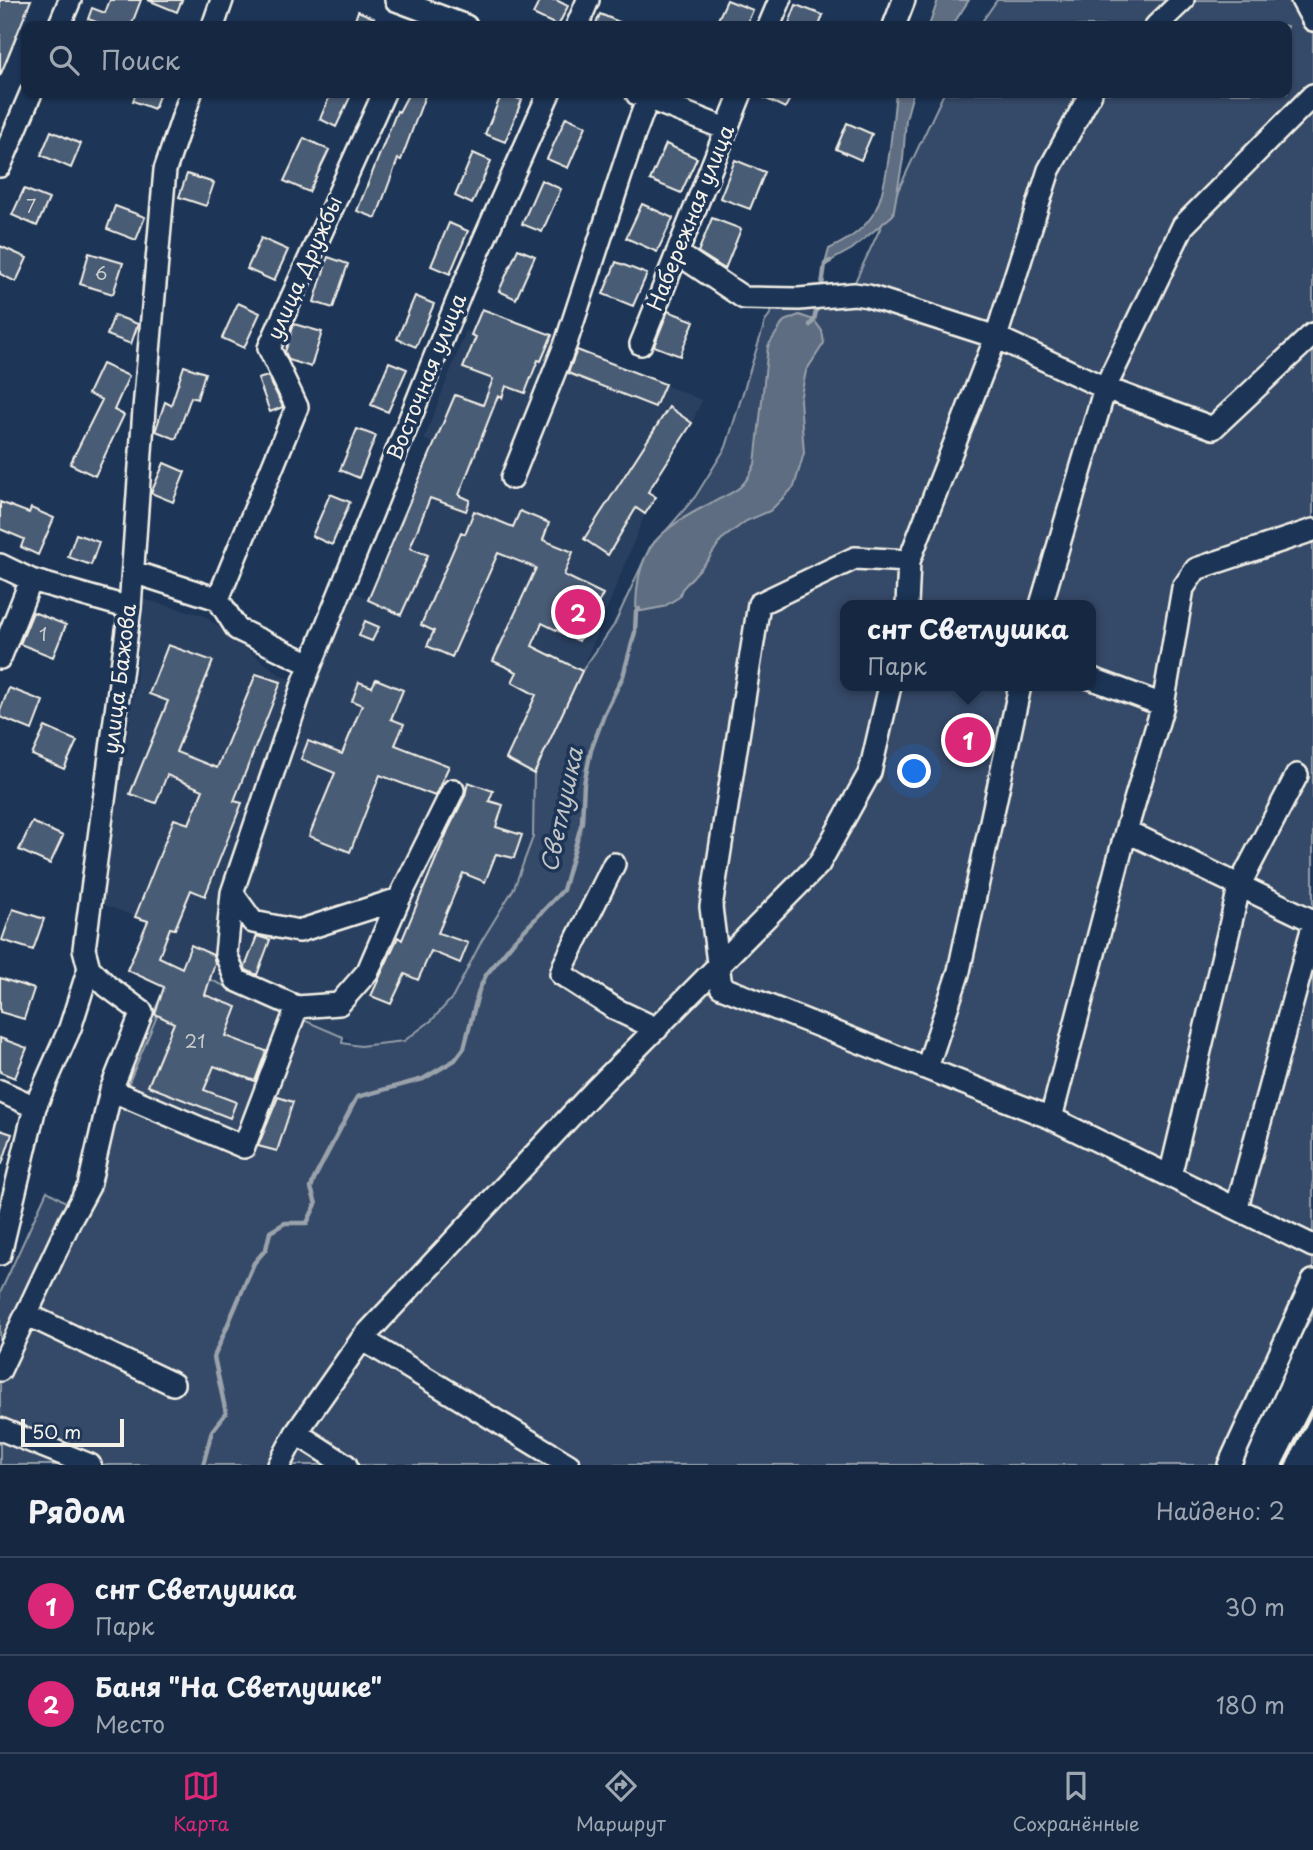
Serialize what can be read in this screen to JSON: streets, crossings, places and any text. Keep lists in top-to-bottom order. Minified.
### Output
{"streets":{"street":["Набережная улица","улица Дружбы","Восточная улица","улица Бажова"]},"water":["Светлушка"],"house_numbers":["7","6","1","21"],"scale_bar":"50 m","page":{"search":"Поиск","pins":["2","1"],"popup":["снт Светлушка","Парк"],"scale":"50 m","heading":["Рядом","Найдено: 2"],"list":[{"mark":"1","name":"снт Светлушка","note":"Парк","value":"30 m"},{"mark":"2","name":"Баня \"На Светлушке\"","note":"Место","value":"180 m"}],"nav":["Карта","Маршрут","Сохранённые"]}}
